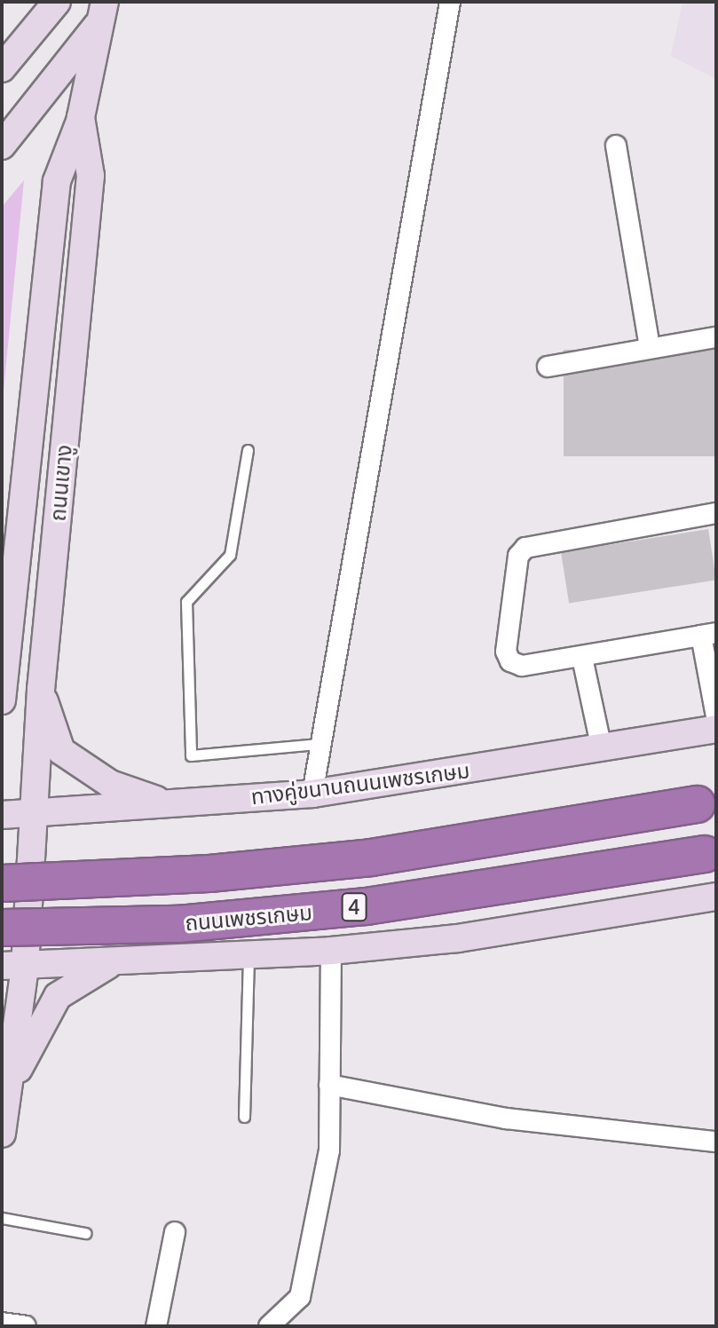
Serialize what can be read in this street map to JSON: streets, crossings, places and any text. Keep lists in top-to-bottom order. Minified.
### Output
{"streets":{"highway":["4","ถนนเพชรเกษม"],"main road":["ถนนเขางู","ทางคู่ขนานถนนเพชรเกษม"]},"crossings":[["ถนนเขางู","ทางคู่ขนานถนนเพชรเกษม"],["ถนนเขางู","4"]]}
